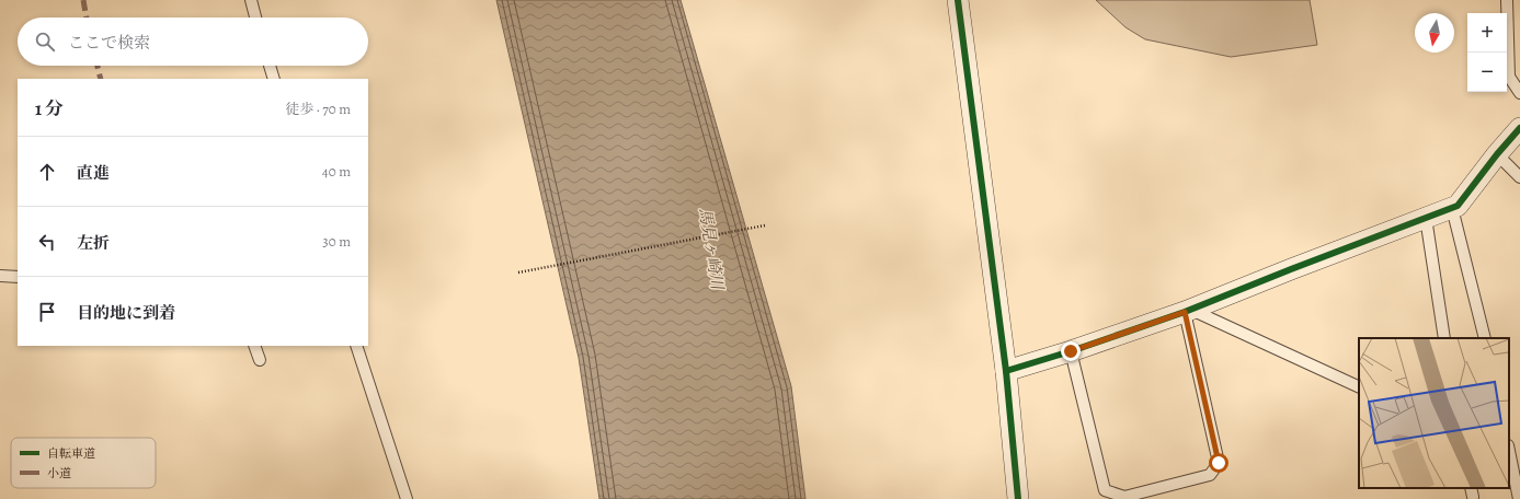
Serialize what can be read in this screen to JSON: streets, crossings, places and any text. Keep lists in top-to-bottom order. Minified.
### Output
{"water":["馬見ヶ崎川"],"legend":["自転車道","小道"],"north":"bottom","page":{"map_buttons":["+","−"],"search":"ここで検索","heading":["1 分","徒歩 · 70 m"],"list":[["直進","40 m"],["左折","30 m"],"目的地に到着"]}}
